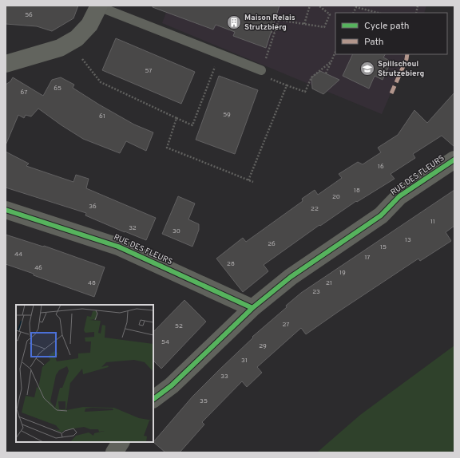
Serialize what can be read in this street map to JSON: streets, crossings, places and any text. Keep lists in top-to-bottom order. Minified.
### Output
{"streets":{"street":["RUE DES FLEURS"]},"places":{"building":["Maison Relais Strutzbierg"],"school or university":["Spillschoul Strutzebierg"]},"house_numbers":["56","57","65","67","59","61","16","18","20","36","22","11","32","30","13","26","15","44","17","28","46","19","48","21","23","27","52","54","29","31","33","35"],"legend":["Cycle path","Path"]}
